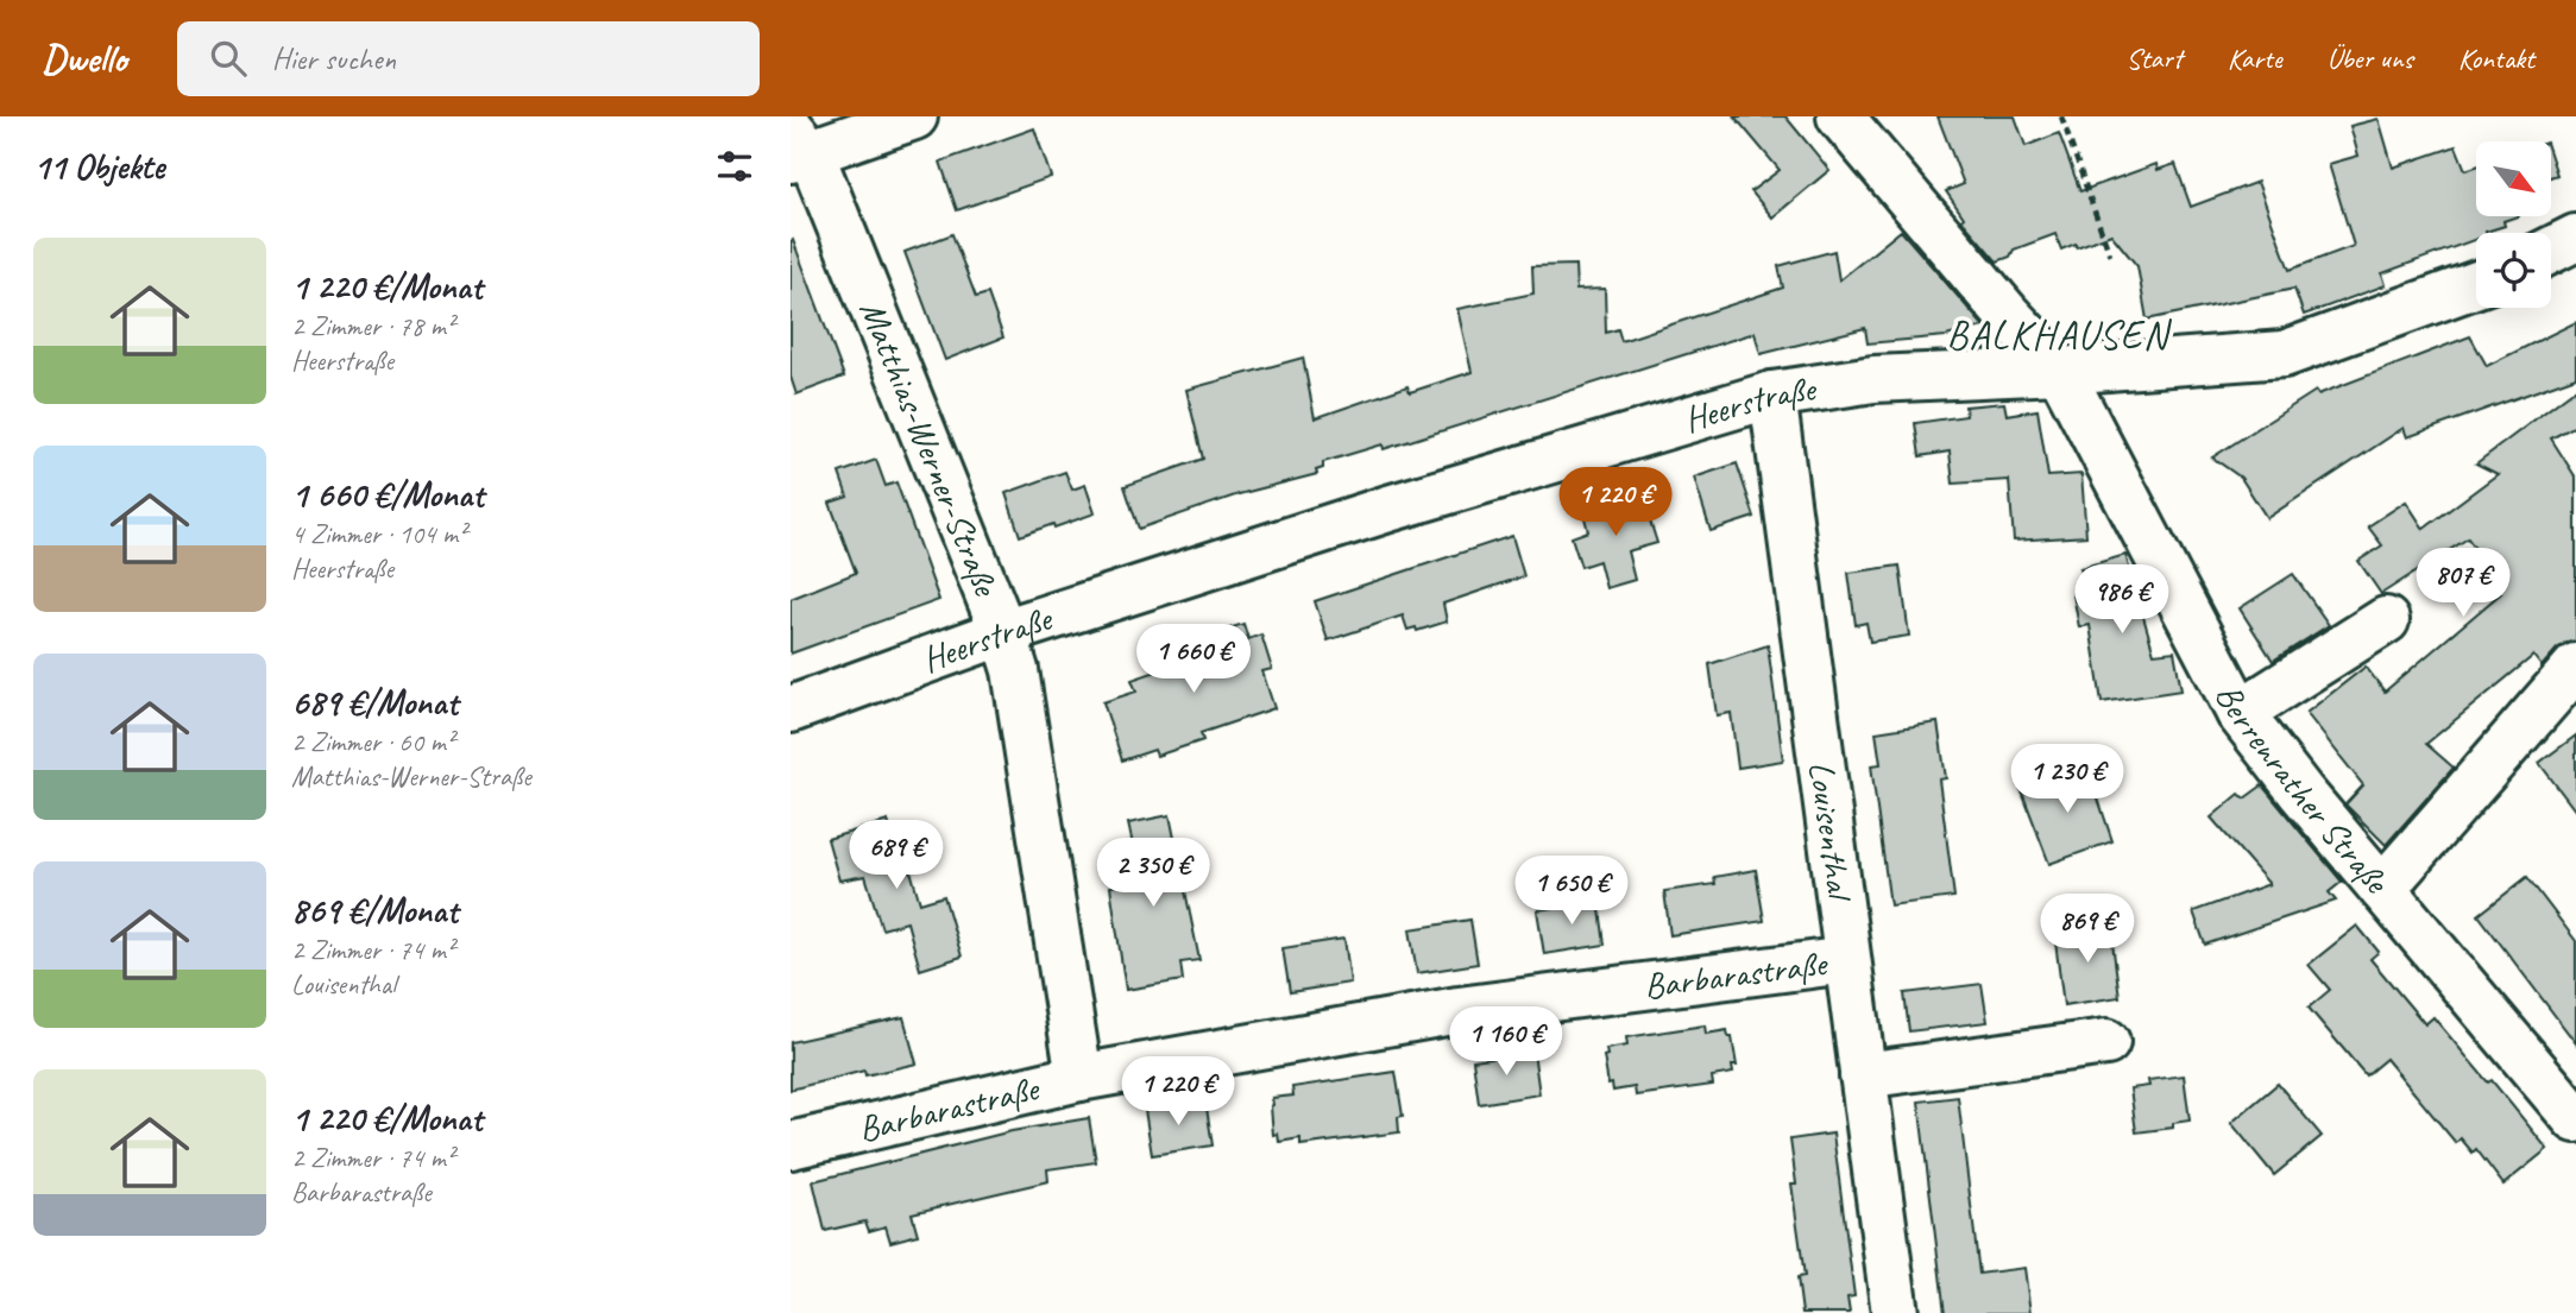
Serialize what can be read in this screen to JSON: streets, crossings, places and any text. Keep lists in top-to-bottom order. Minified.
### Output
{"streets":{"street":["Heerstraße","Matthias-Werner-Straße","Berrenrather Straße","Louisenthal","Barbarastraße"]},"crossings":[["Heerstraße","Matthias-Werner-Straße"],["Heerstraße","Berrenrather Straße"],["Heerstraße","Louisenthal"],["Matthias-Werner-Straße","Barbarastraße"],["Louisenthal","Barbarastraße"]],"districts":["BALKHAUSEN"],"north":"bottom right","page":{"header":"Dwello","search":"Hier suchen","nav":["Start","Karte","Über uns","Kontakt"],"heading":"11 Objekte","list":[{"name":"1 220 €/Monat","note":"2 Zimmer · 78 m² · Heerstraße"},{"name":"1 660 €/Monat","note":"4 Zimmer · 104 m² · Heerstraße"},{"name":"689 €/Monat","note":"2 Zimmer · 60 m² · Matthias-Werner-Straße"},{"name":"869 €/Monat","note":"2 Zimmer · 74 m² · Louisenthal"},{"name":"1 220 €/Monat","note":"2 Zimmer · 74 m² · Barbarastraße"}],"price":["1 220 €","807 €","986 €","1 660 €","1 230 €","689 €","2 350 €","1 650 €","869 €","1 160 €","1 220 €"]}}
